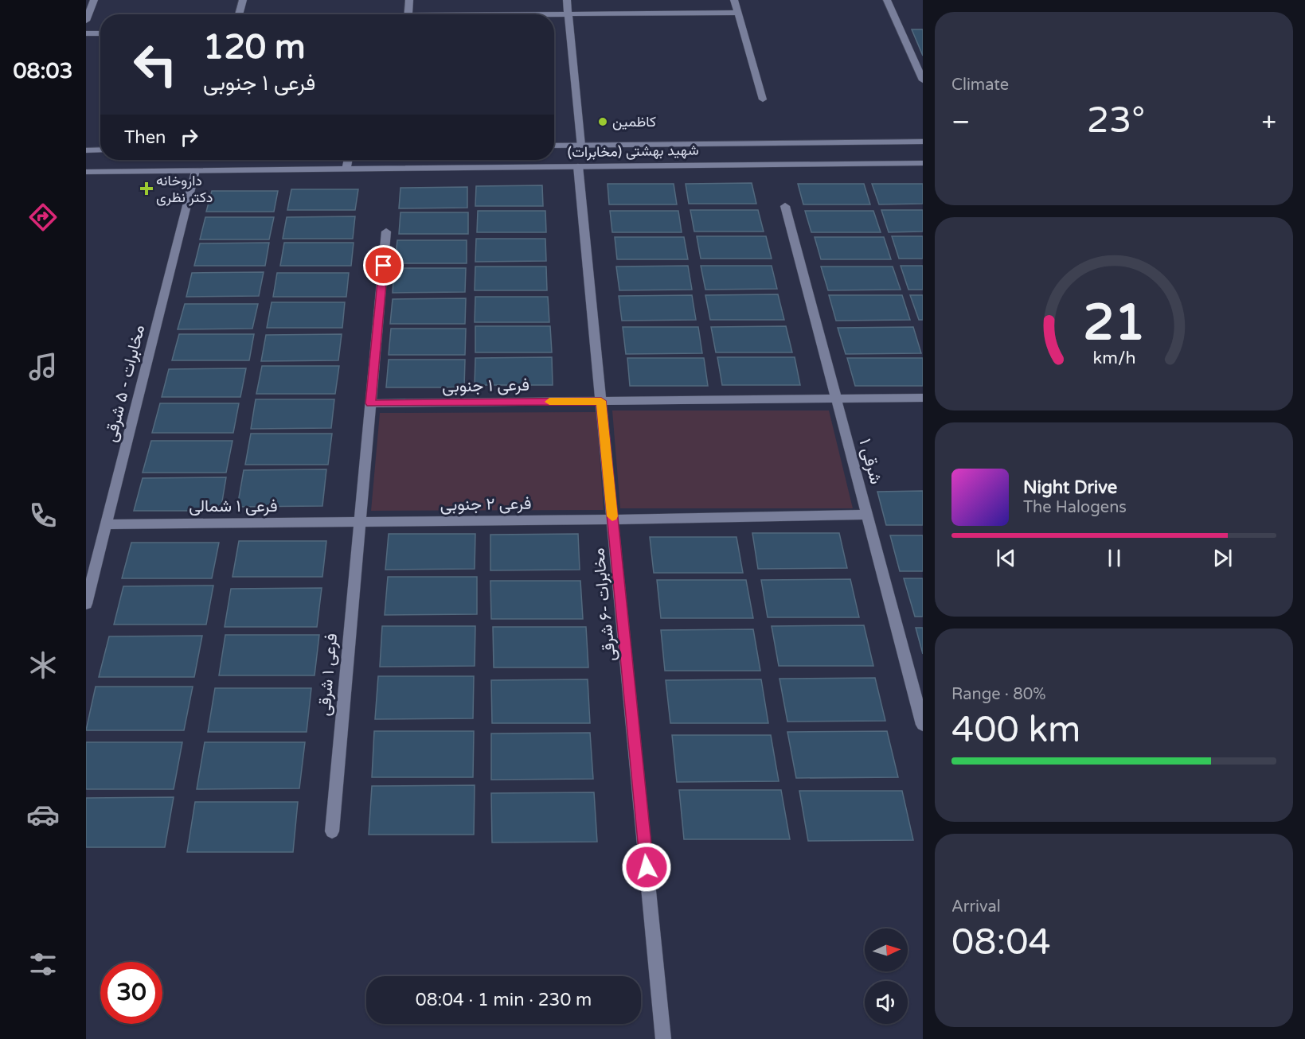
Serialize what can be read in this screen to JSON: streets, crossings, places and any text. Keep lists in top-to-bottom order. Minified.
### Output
{"streets":{"street":["شهید بهشتی (مخابرات)","مخابرات - ۵ شرقی","فرعی ۱ جنوبی","شرقی ۱","فرعی ۲ جنوبی","فرعی ۱ شمالی","مخابرات -۶ شرقی","فرعی ۱ شرقی"]},"crossings":[["شهید بهشتی (مخابرات)","مخابرات - ۵ شرقی"],["شهید بهشتی (مخابرات)","مخابرات -۶ شرقی"],["مخابرات - ۵ شرقی","فرعی ۱ شمالی"],["فرعی ۱ جنوبی","شرقی ۱"],["فرعی ۱ جنوبی","مخابرات -۶ شرقی"],["فرعی ۱ جنوبی","فرعی ۱ شرقی"],["شرقی ۱","فرعی ۲ جنوبی"],["فرعی ۲ جنوبی","فرعی ۱ شمالی"],["فرعی ۲ جنوبی","مخابرات -۶ شرقی"],["فرعی ۲ جنوبی","فرعی ۱ شرقی"],["فرعی ۱ شمالی","فرعی ۱ شرقی"]],"places":{"other":["کاظمین"],"health":["داروخانه دکتر نظری"]},"north":"right","page":{"tabs":"08:03","tile":["Climate",["Range · 80%","400 km"],["Arrival","08:04"]],"turn":["120 m","فرعی ۱ جنوبی"],"heat":["−","23°","+"],"then":"Then","song":["Night Drive","The Halogens"],"limit":"30","trip":"08:04 · 1 min · 230 m","gauge":["21","km/h"]}}
